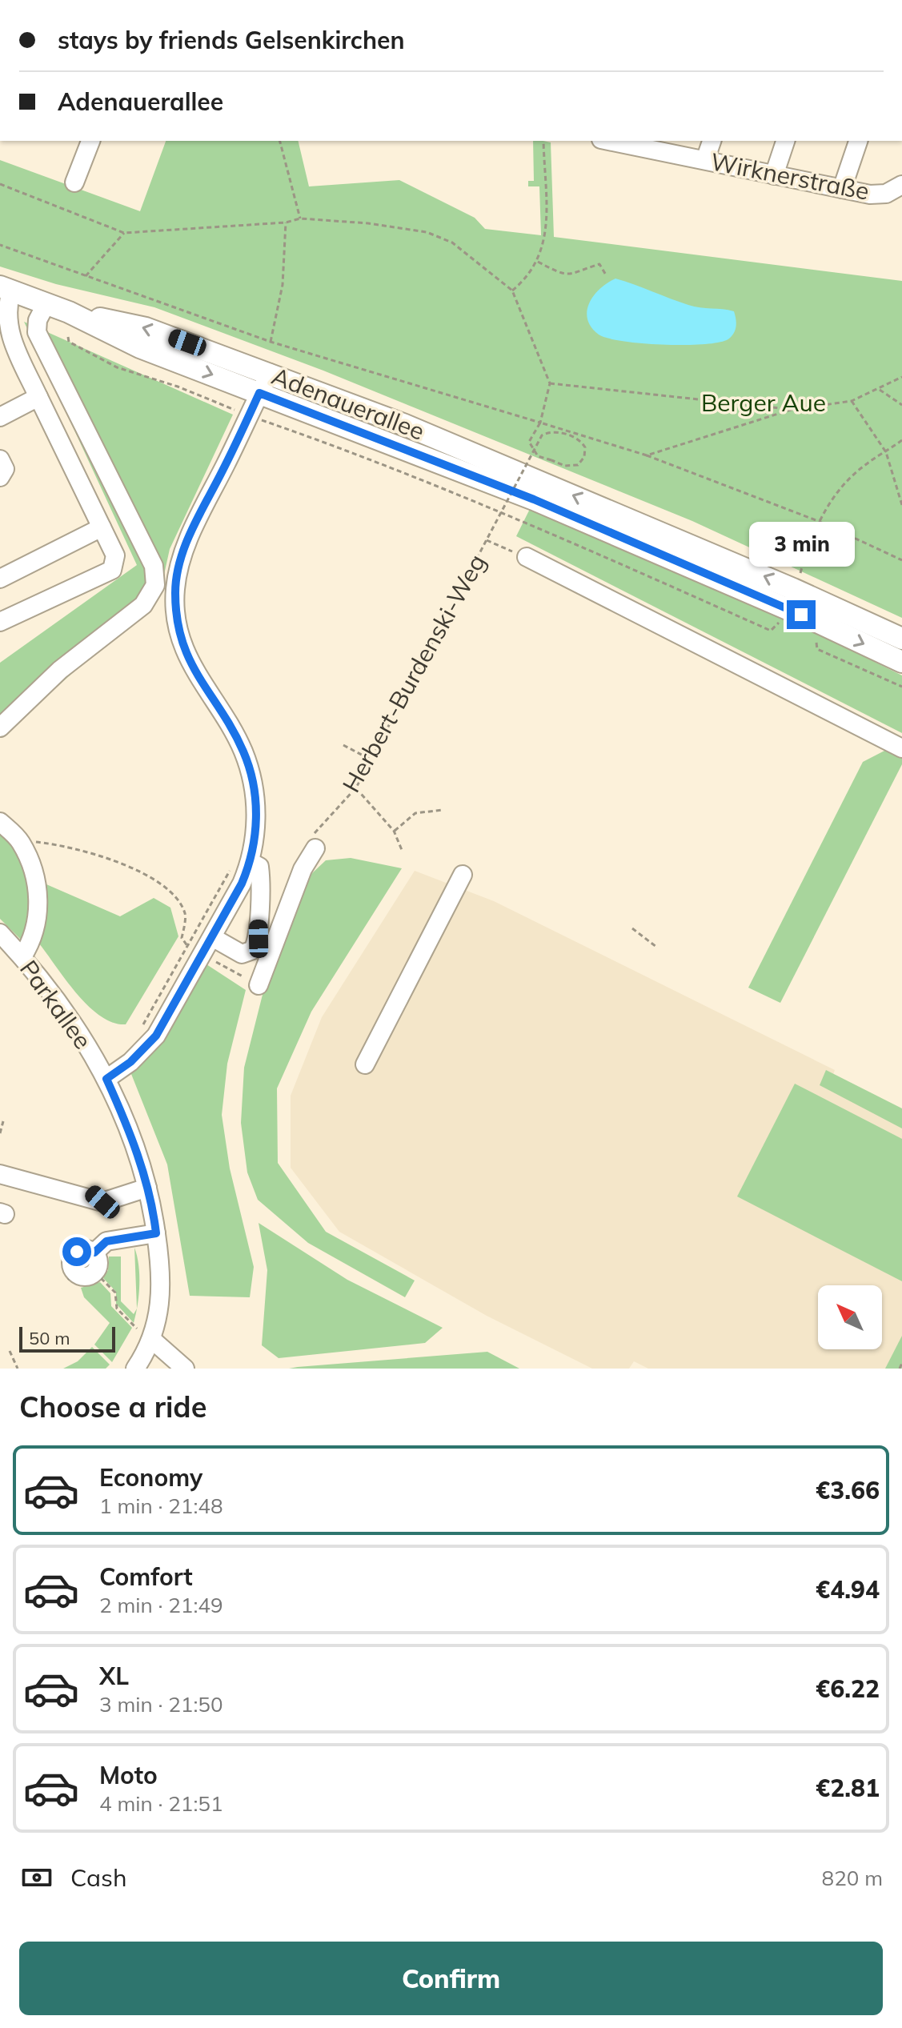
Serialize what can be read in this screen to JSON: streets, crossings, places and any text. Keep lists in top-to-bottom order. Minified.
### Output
{"streets":{"main road":["Adenauerallee"],"street":["Wirknerstraße","Parkallee"],"path":["Herbert-Burdenski-Weg"]},"parks":["Berger Aue"],"scale_bar":"50 m","north":"top left","page":{"banner":["stays by friends Gelsenkirchen","Adenauerallee"],"bubble":"3 min","scale":"50 m","heading":"Choose a ride","list":[{"name":"Economy","note":"1 min · 21:48","value":"€3.66"},{"name":"Comfort","note":"2 min · 21:49","value":"€4.94"},{"name":"XL","note":"3 min · 21:50","value":"€6.22"},{"name":"Moto","note":"4 min · 21:51","value":"€2.81"}],"pay":["Cash","820 m"],"buttons":"Confirm"}}
